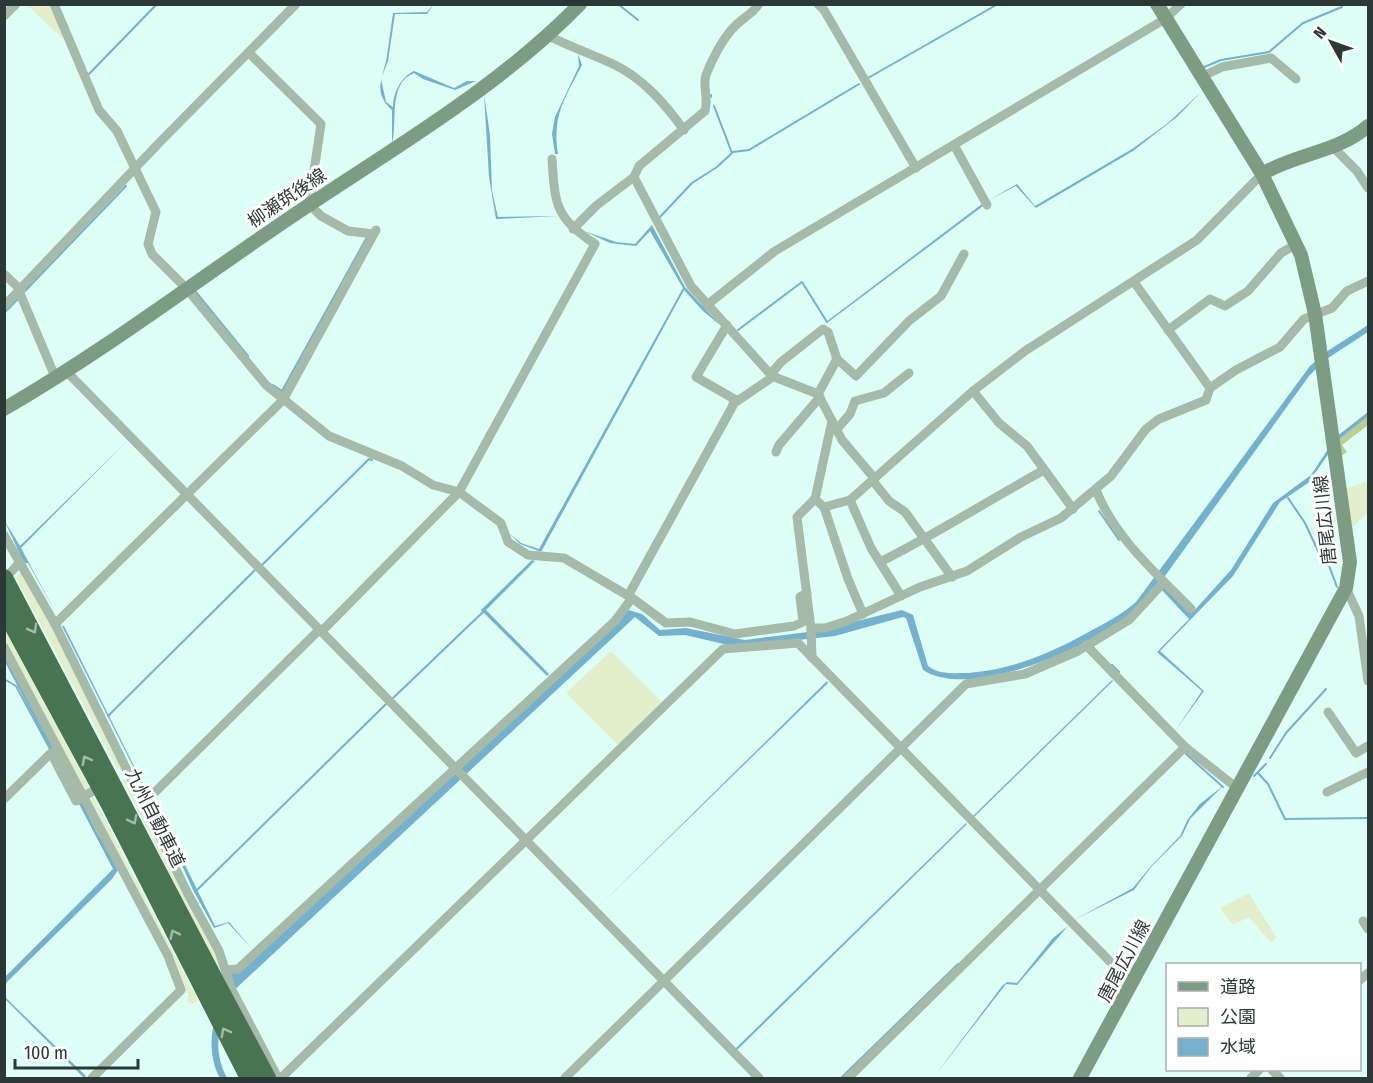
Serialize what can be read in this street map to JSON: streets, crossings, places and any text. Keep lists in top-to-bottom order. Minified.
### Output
{"streets":{"highway":["九州自動車道"],"main road":["柳瀬筑後線","唐尾広川線"]},"legend":["道路","公園","水域"],"scale_bar":"100 m","north":"top left"}
